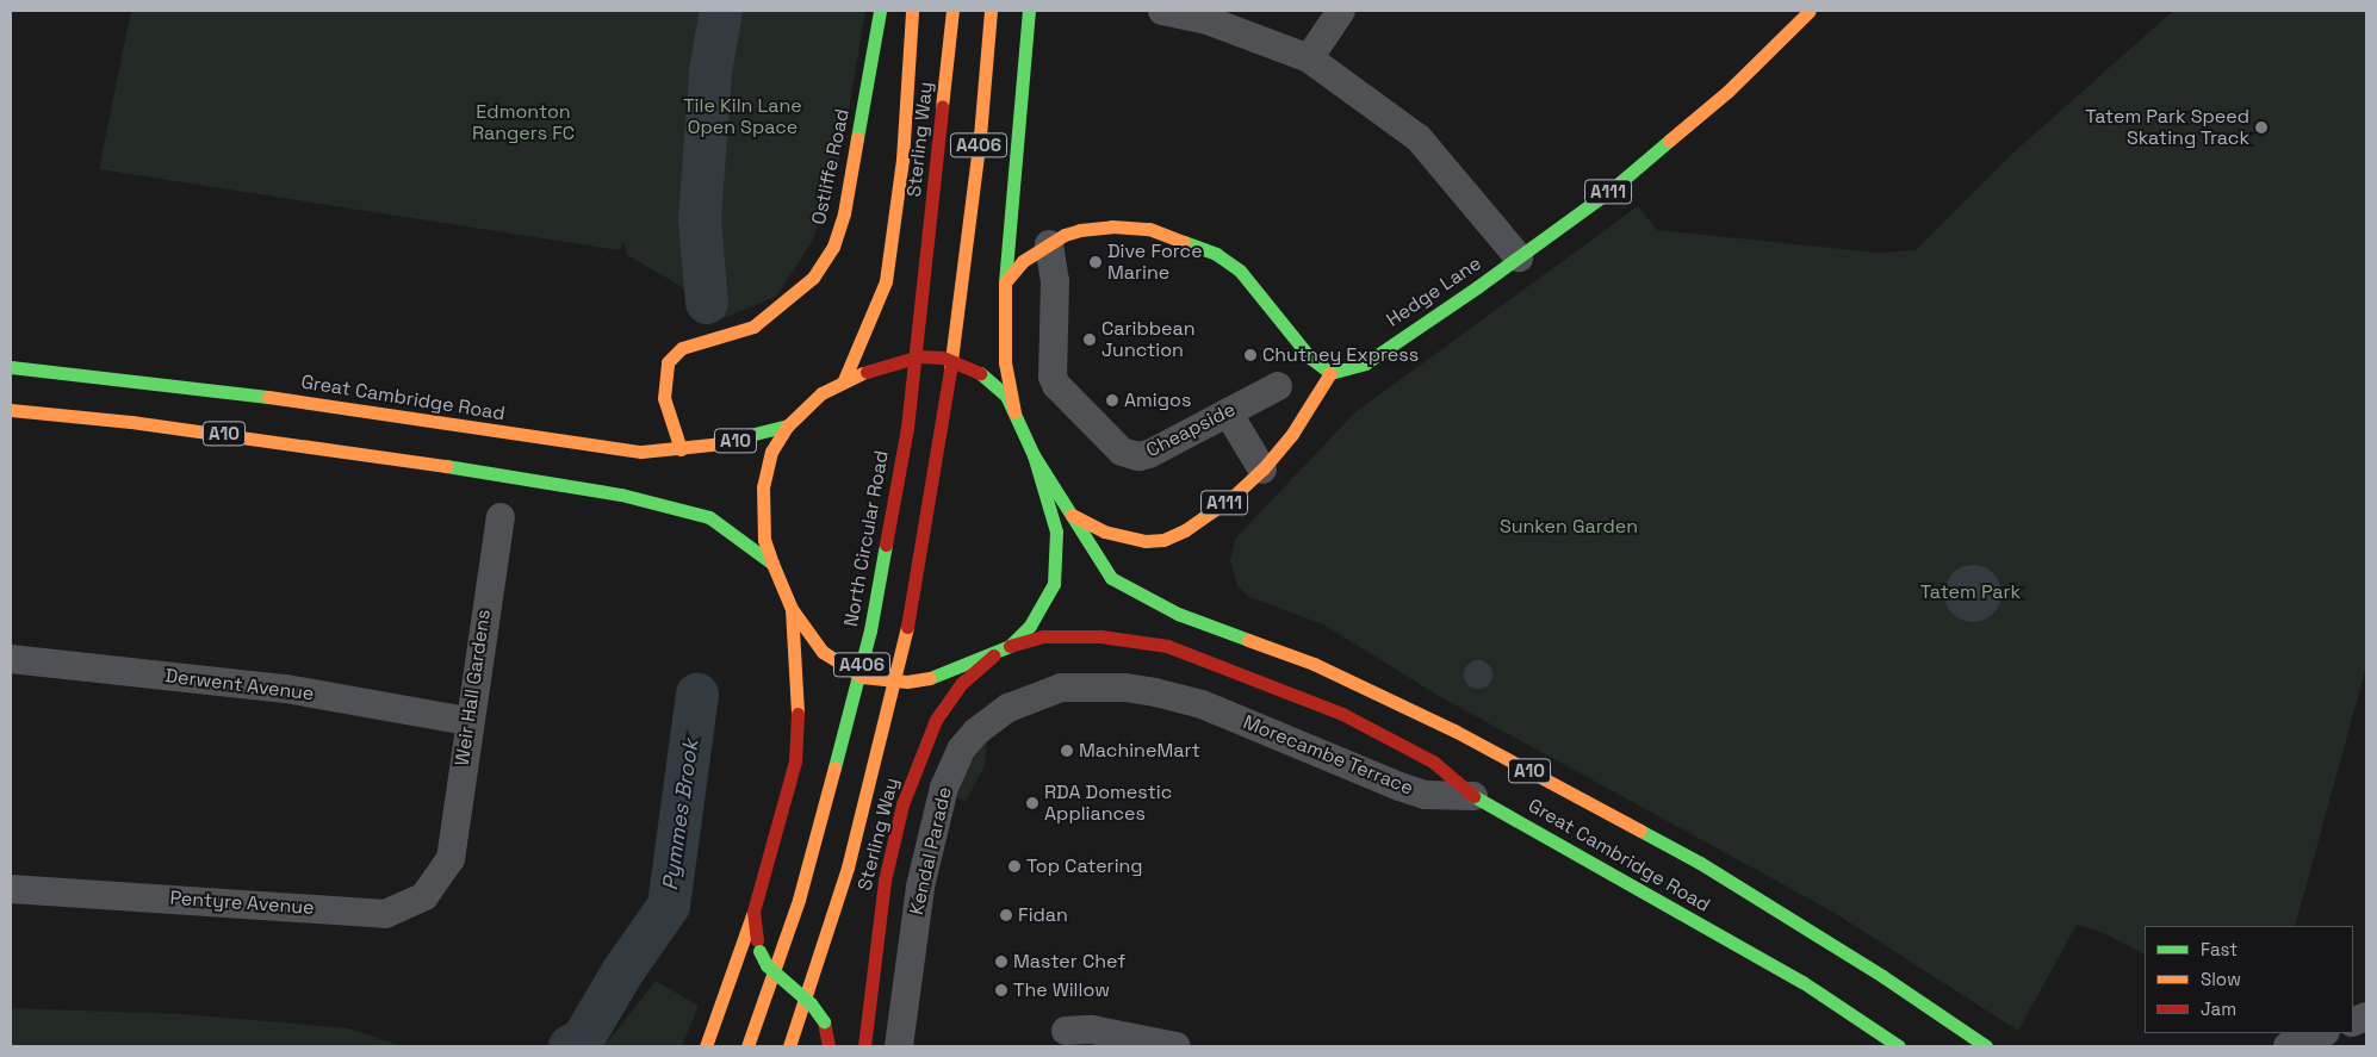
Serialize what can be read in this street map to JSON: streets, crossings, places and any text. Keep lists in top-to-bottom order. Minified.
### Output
{"streets":{"main road":["Sterling Way","A406","Ostliffe Road","A111","Hedge Lane","Great Cambridge Road","A10","North Circular Road"],"street":["Cheapside","Derwent Avenue","Weir Hall Gardens","Morecambe Terrace","Kendal Parade","Pentyre Avenue"]},"crossings":[["Sterling Way","North Circular Road"],["Ostliffe Road","Great Cambridge Road"],["A111","Hedge Lane"],["A111","Great Cambridge Road"],["A111","A10"],["Great Cambridge Road","A10"],["Great Cambridge Road","Morecambe Terrace"],["Derwent Avenue","Weir Hall Gardens"],["Weir Hall Gardens","Pentyre Avenue"],["Morecambe Terrace","Kendal Parade"]],"water":["Pymmes Brook"],"parks":["Tile Kiln Lane Open Space","Edmonton Rangers FC","Sunken Garden","Tatem Park"],"places":["Tatem Park Speed Skating Track","Dive Force Marine","Caribbean Junction","Chutney Express","Amigos","MachineMart","RDA Domestic Appliances","Top Catering","Fidan","Master Chef","The Willow"],"legend":["Fast","Slow","Jam"]}
